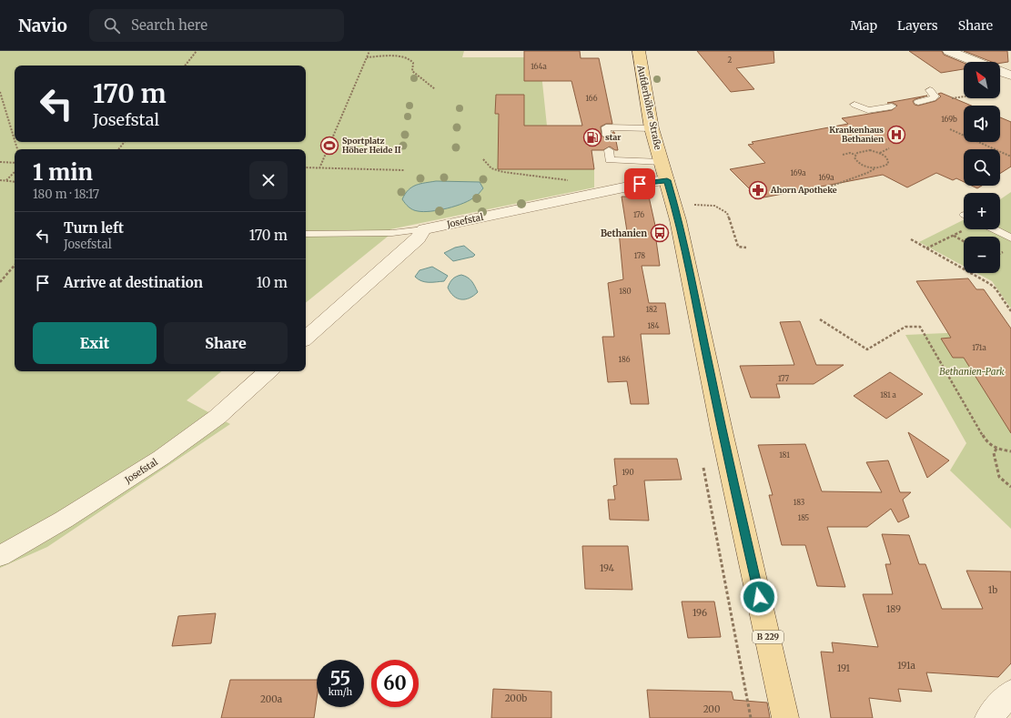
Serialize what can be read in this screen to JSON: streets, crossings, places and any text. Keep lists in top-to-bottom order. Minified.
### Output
{"streets":{"main road":["Aufderhöher Straße","B 229"],"street":["Josefstal"]},"crossings":[["Aufderhöher Straße","Josefstal"]],"parks":["Bethanien-Park"],"places":{"hospital":["Krankenhaus Bethanien"],"fuel station":["star"],"sports":["Sportplatz Höher Heide II"],"pharmacy":["Ahorn Apotheke"],"bus stop":["Bethanien"]},"house_numbers":["2","164a","166","169b","169a","169a","176","178","180","182","184","171a","186","177","181 a","181","190","183","185","194","1b","189","196","191a","191","200b","200a","200"],"north":"top left","page":{"header":"Navio","search":"Search here","nav":["Map","Layers","Share"],"map_buttons":["+","−"],"turn":["170 m","Josefstal"],"heading":["1 min","180 m · 18:17"],"list":[{"name":"Turn left","note":"Josefstal","value":"170 m"},{"name":"Arrive at destination","value":"10 m"}],"buttons":["Exit","Share"],"speed":"55 km/h","limit":"60"}}
